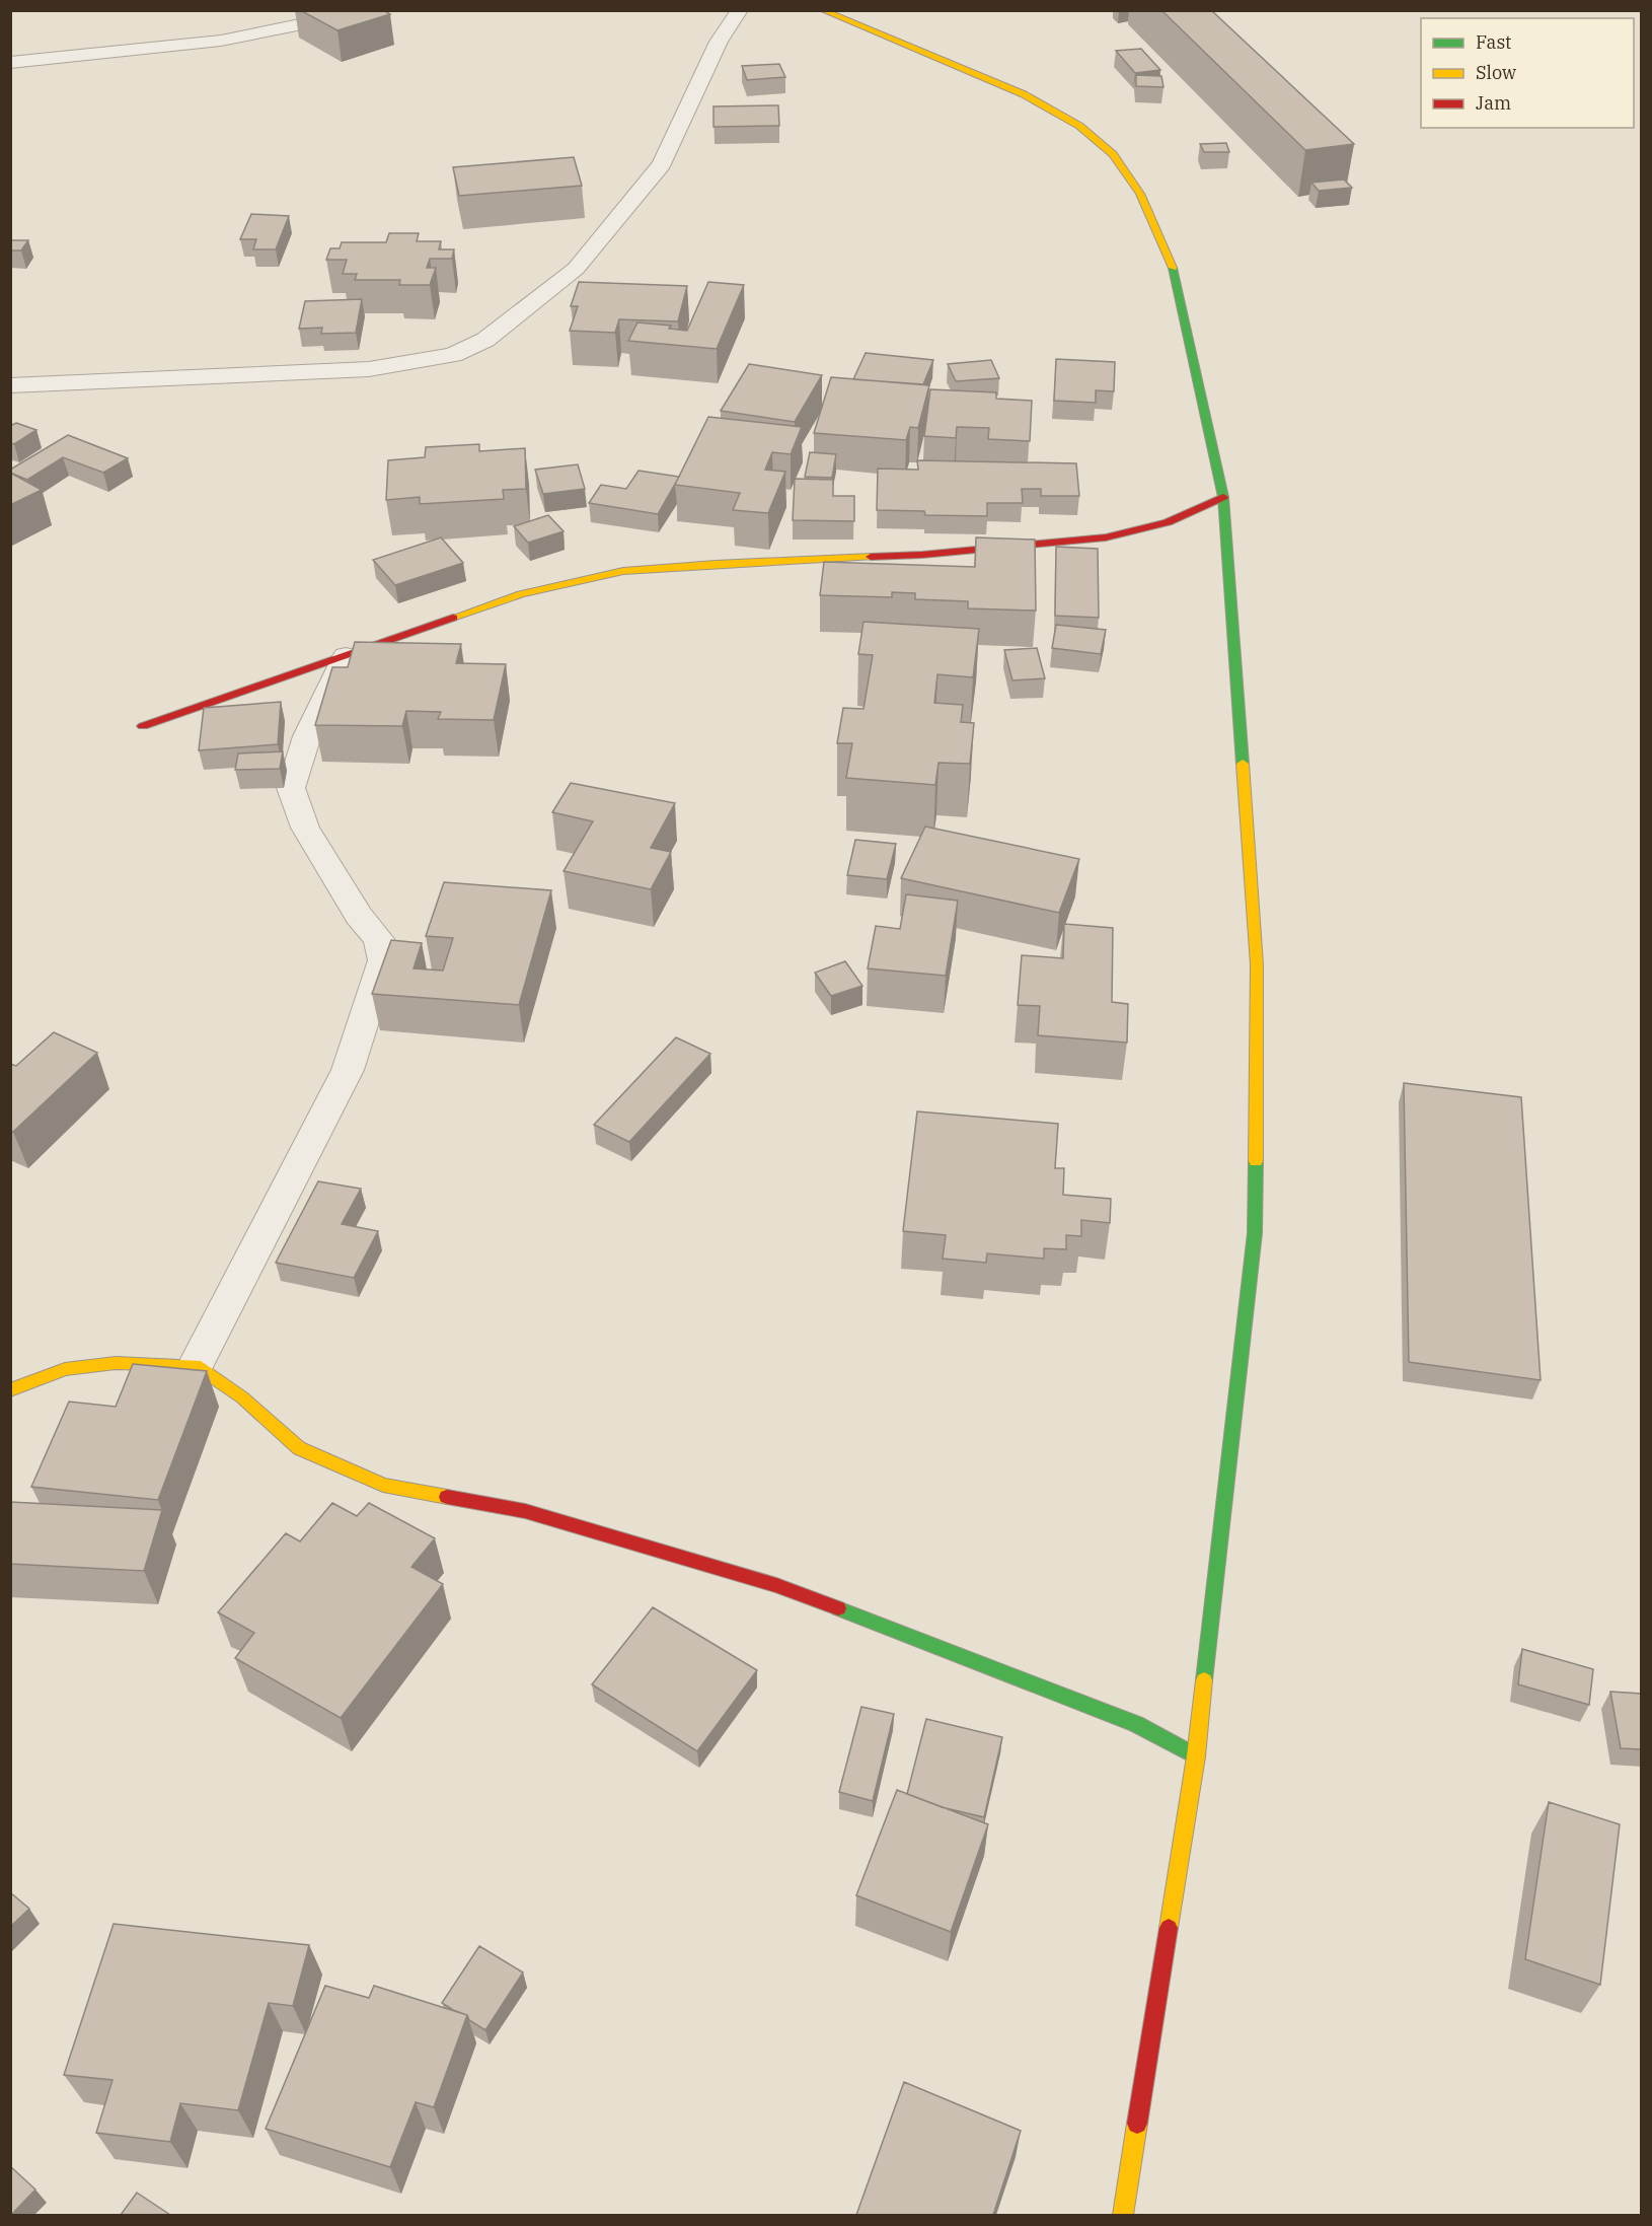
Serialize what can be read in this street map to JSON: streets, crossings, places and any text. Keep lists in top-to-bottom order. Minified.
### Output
{"legend":["Fast","Slow","Jam"]}
